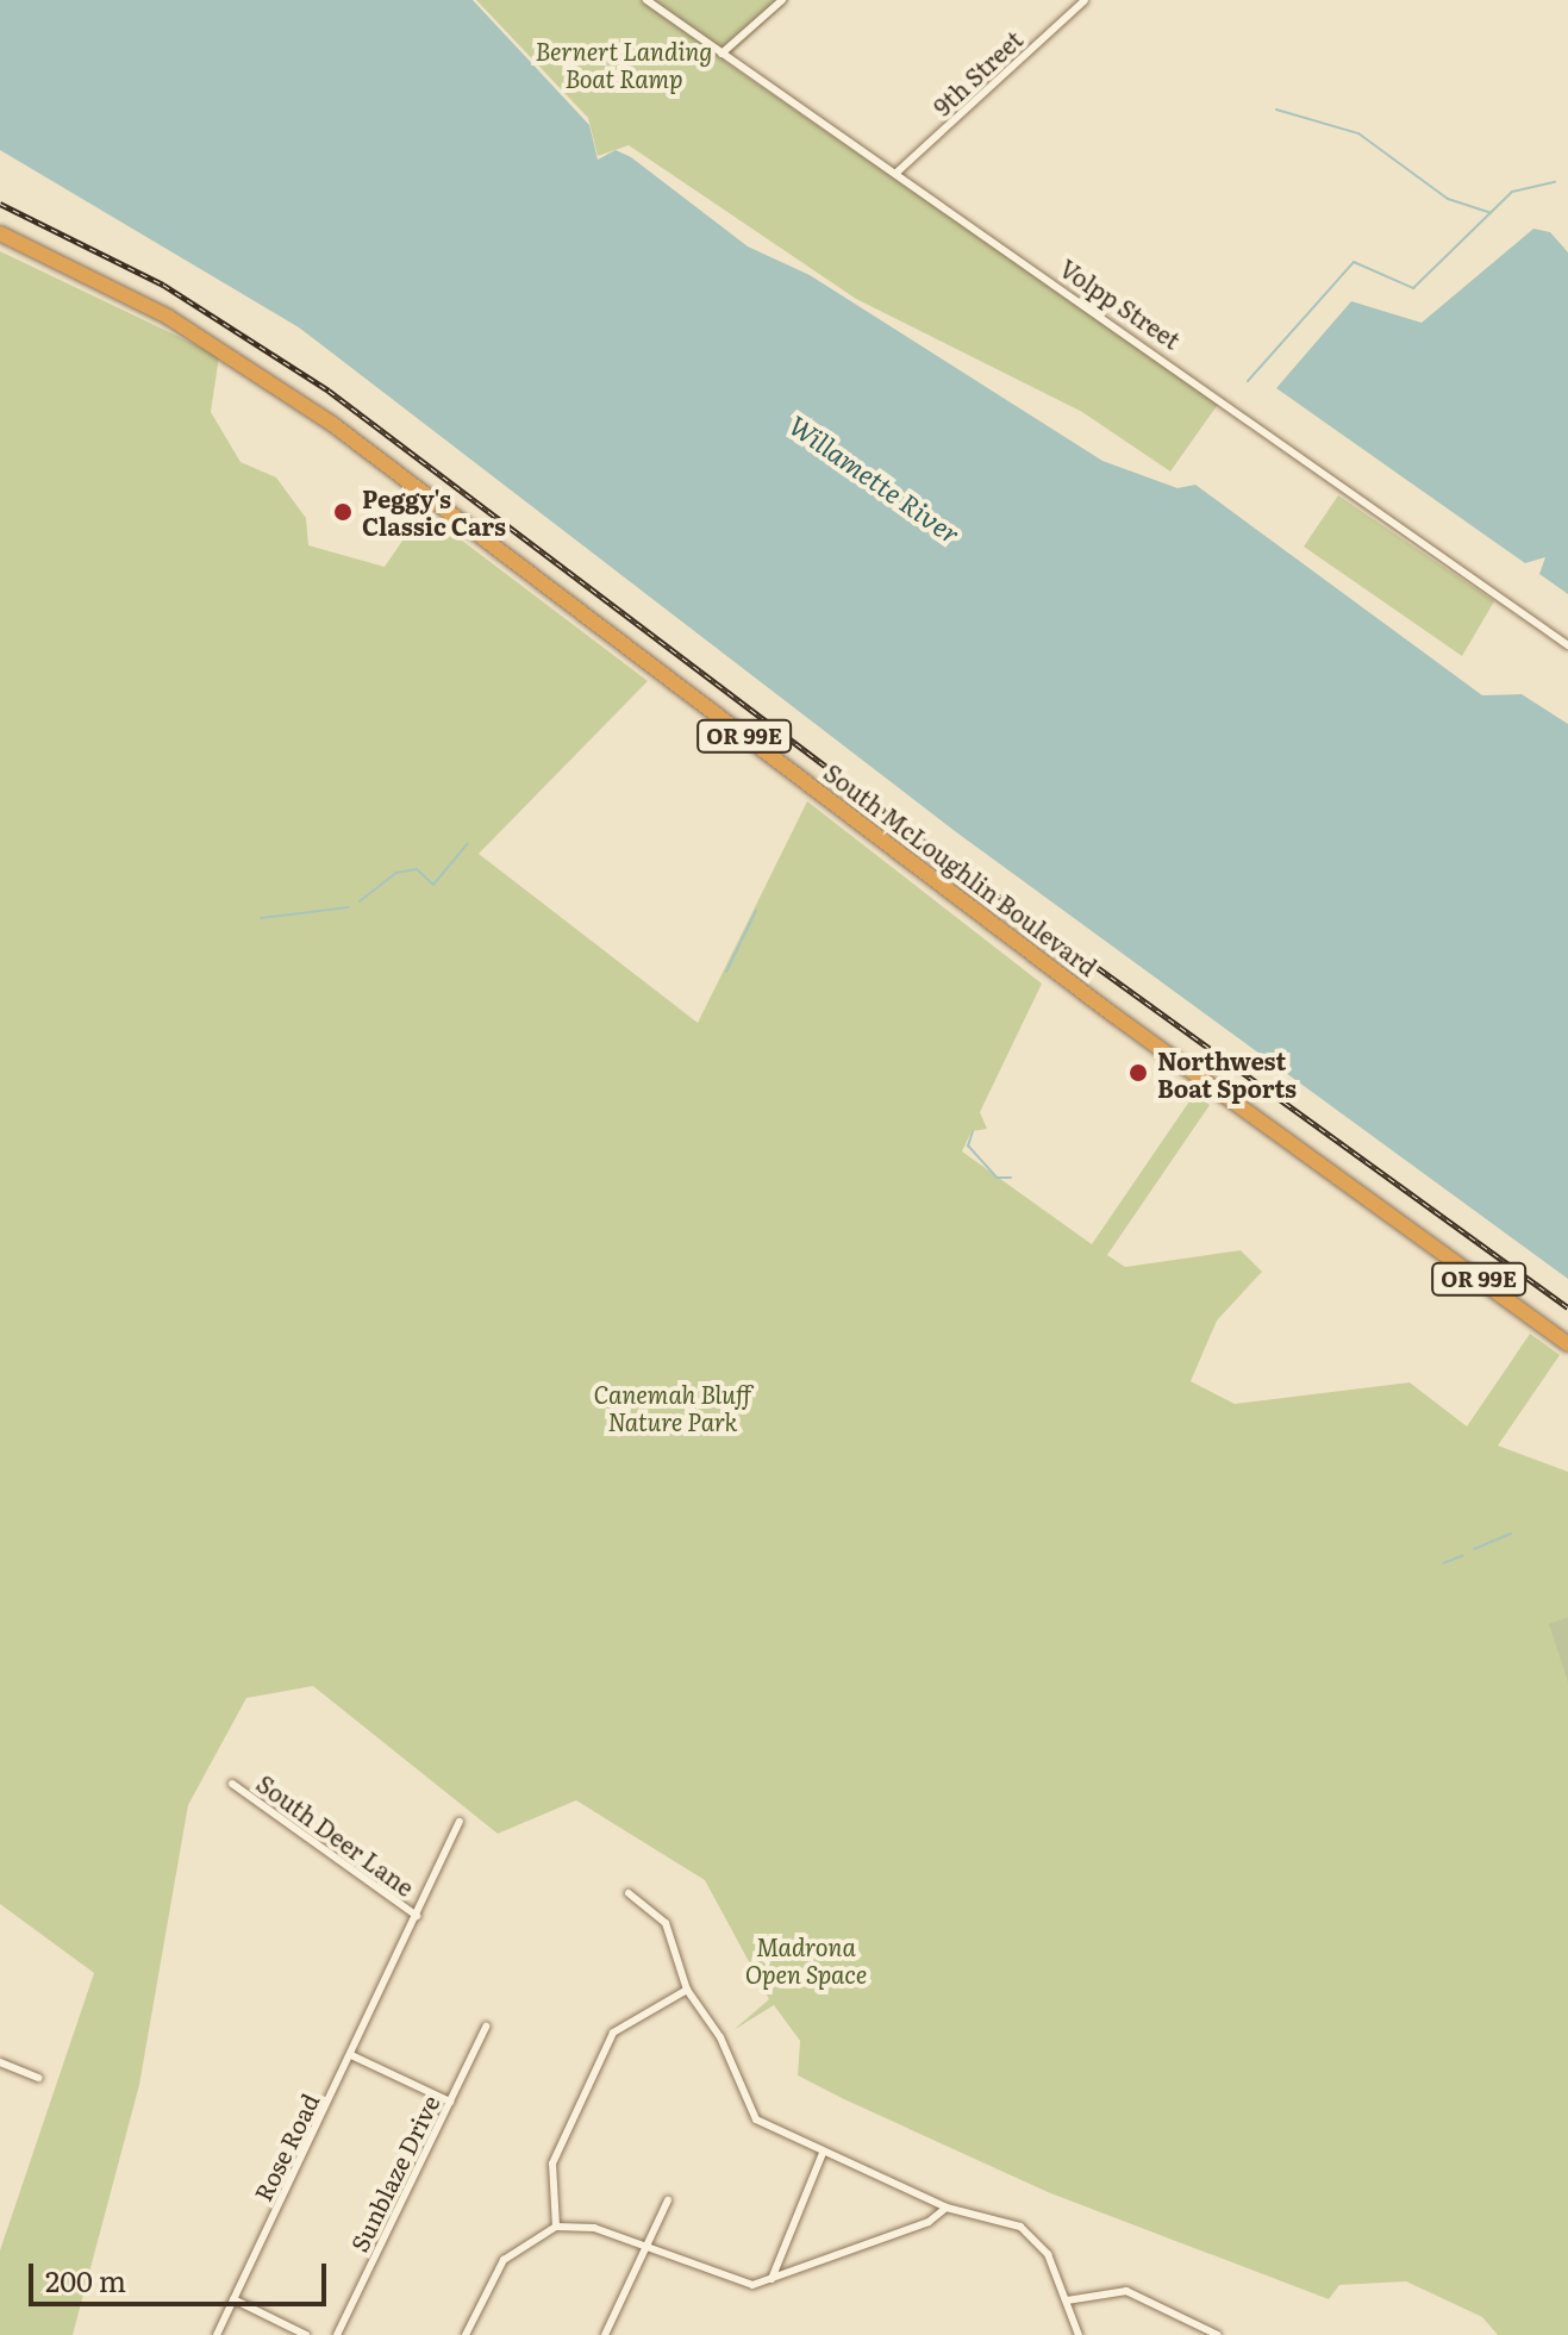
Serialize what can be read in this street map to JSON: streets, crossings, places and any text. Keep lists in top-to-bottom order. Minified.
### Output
{"streets":{"highway":["OR 99E","South McLoughlin Boulevard"],"street":["9th Street","Volpp Street","South Deer Lane","Rose Road","Sunblaze Drive"]},"crossings":[["9th Street","Volpp Street"],["South Deer Lane","Rose Road"]],"water":["Willamette River"],"parks":["Bernert Landing Boat Ramp","Canemah Bluff Nature Park","Madrona Open Space"],"places":["Peggy's Classic Cars","Northwest Boat Sports"],"scale_bar":"200 m"}
